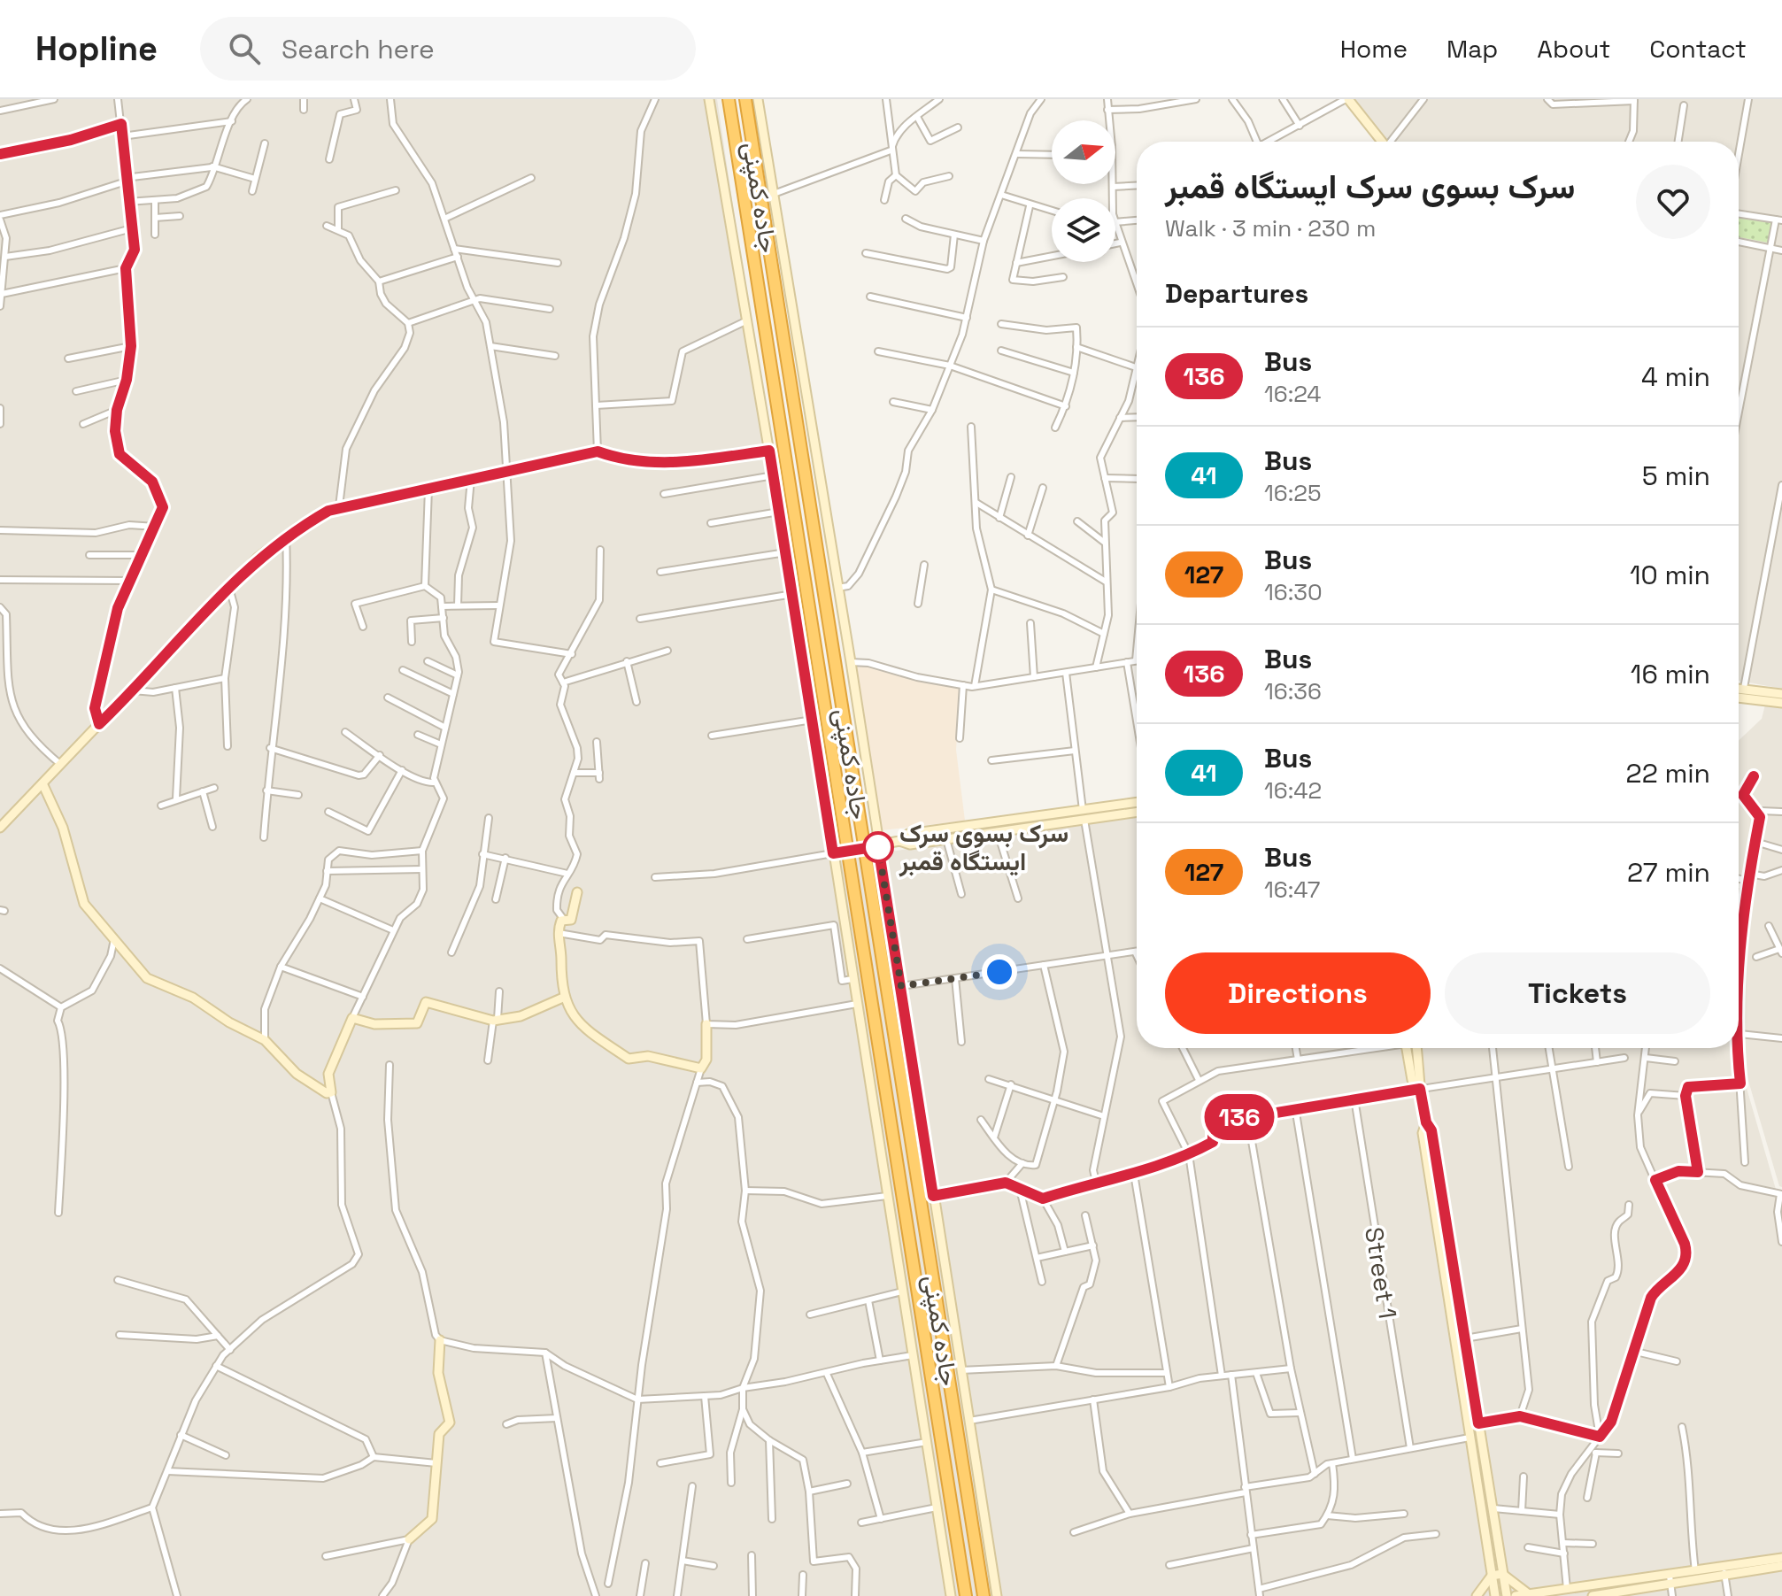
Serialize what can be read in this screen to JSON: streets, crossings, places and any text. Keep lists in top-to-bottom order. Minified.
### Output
{"streets":{"highway":["جاده کمپنی"],"street":["Street 1"]},"places":["سرک بسوی سرک ایستگاه قمبر"],"lines":["bus line 136"],"north":"right","page":{"header":"Hopline","search":"Search here","nav":["Home","Map","About","Contact"],"on_map":"136","heading":[["سرک بسوی سرک ایستگاه قمبر","Walk · 3 min · 230 m"],"Departures"],"list":[{"mark":"136","name":"Bus","note":"16:24","value":"4 min"},{"mark":"41","name":"Bus","note":"16:25","value":"5 min"},{"mark":"127","name":"Bus","note":"16:30","value":"10 min"},{"mark":"136","name":"Bus","note":"16:36","value":"16 min"},{"mark":"41","name":"Bus","note":"16:42","value":"22 min"},{"mark":"127","name":"Bus","note":"16:47","value":"27 min"}],"buttons":["Directions","Tickets"]}}
